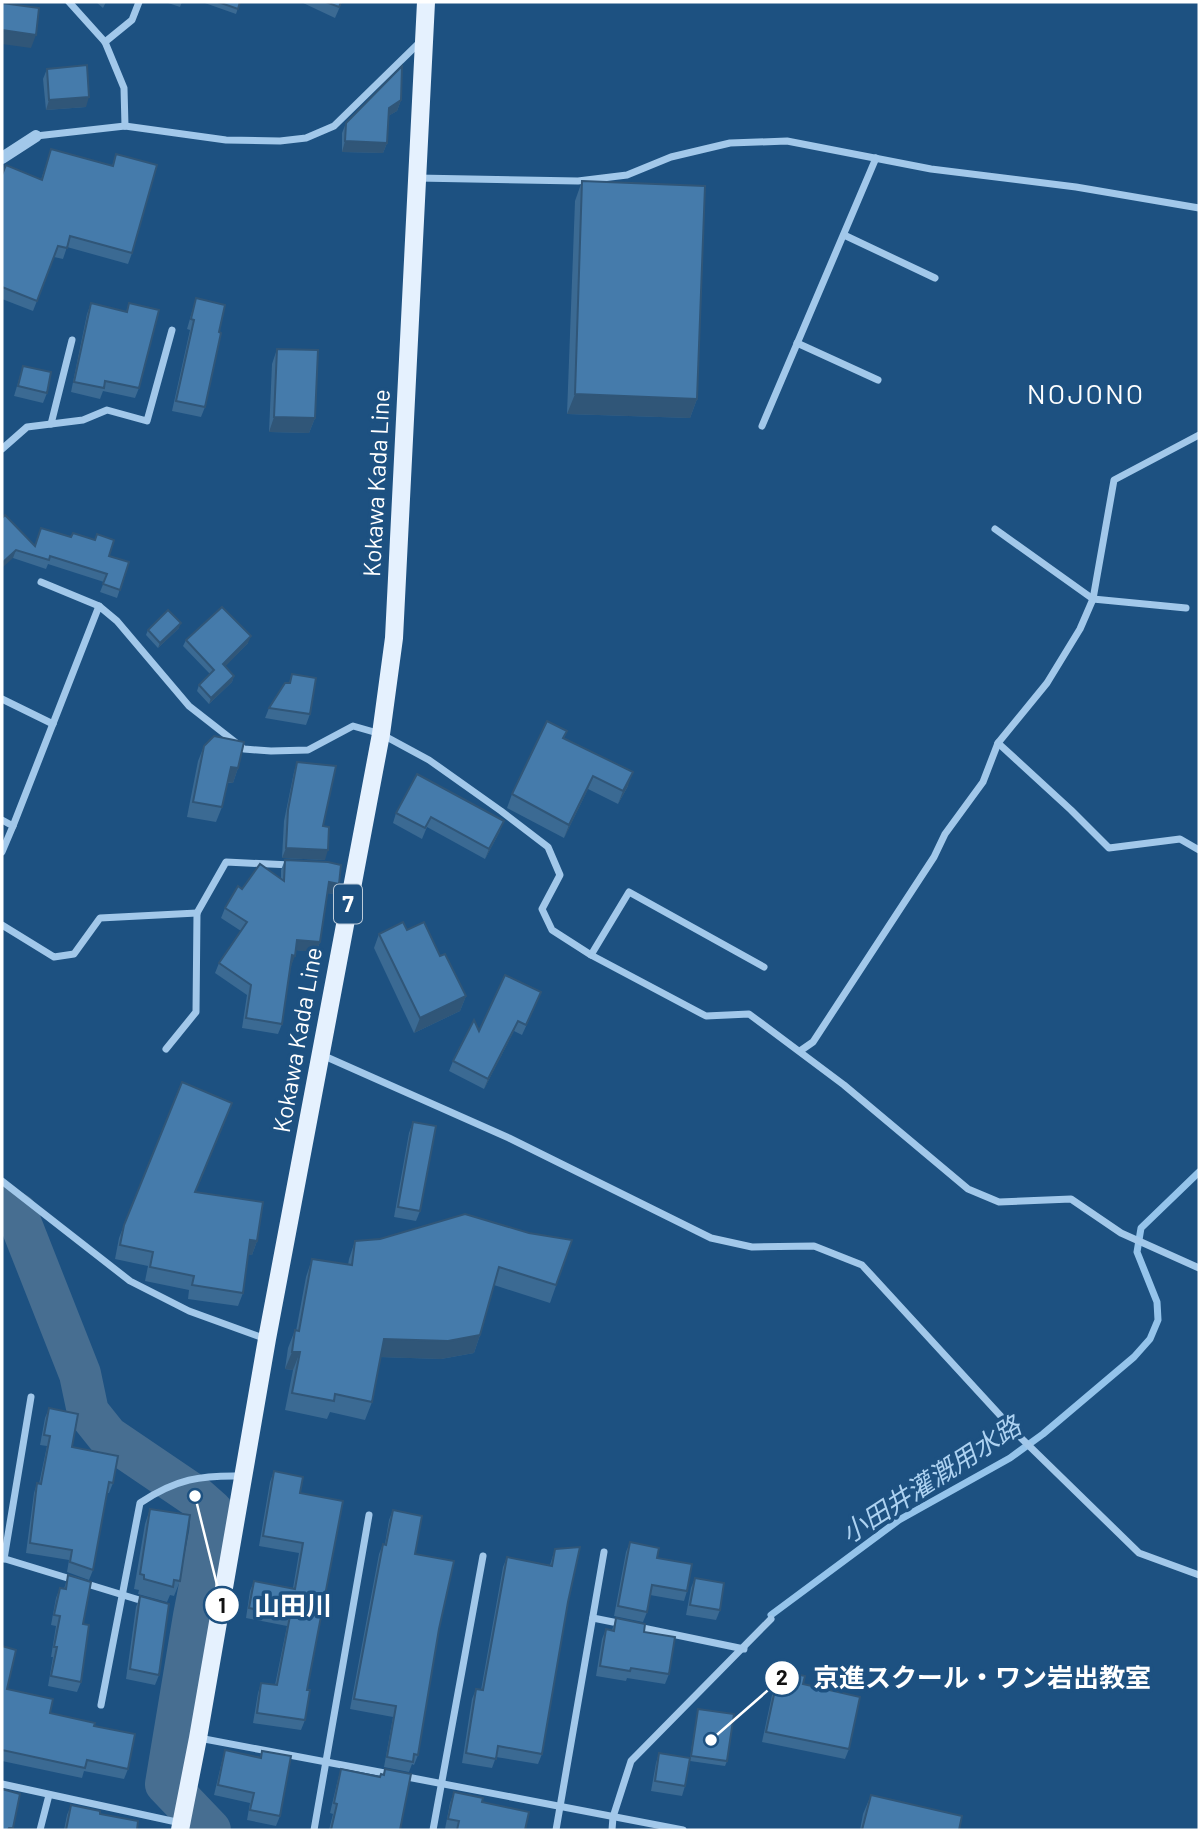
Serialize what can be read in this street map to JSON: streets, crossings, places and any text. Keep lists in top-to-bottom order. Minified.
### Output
{"streets":{"main road":["Kokawa Kada Line","7"]},"districts":["NOJONO"],"water":["小田井灌漑用水路"],"places":["山田川","京進スクール・ワン岩出教室"]}
